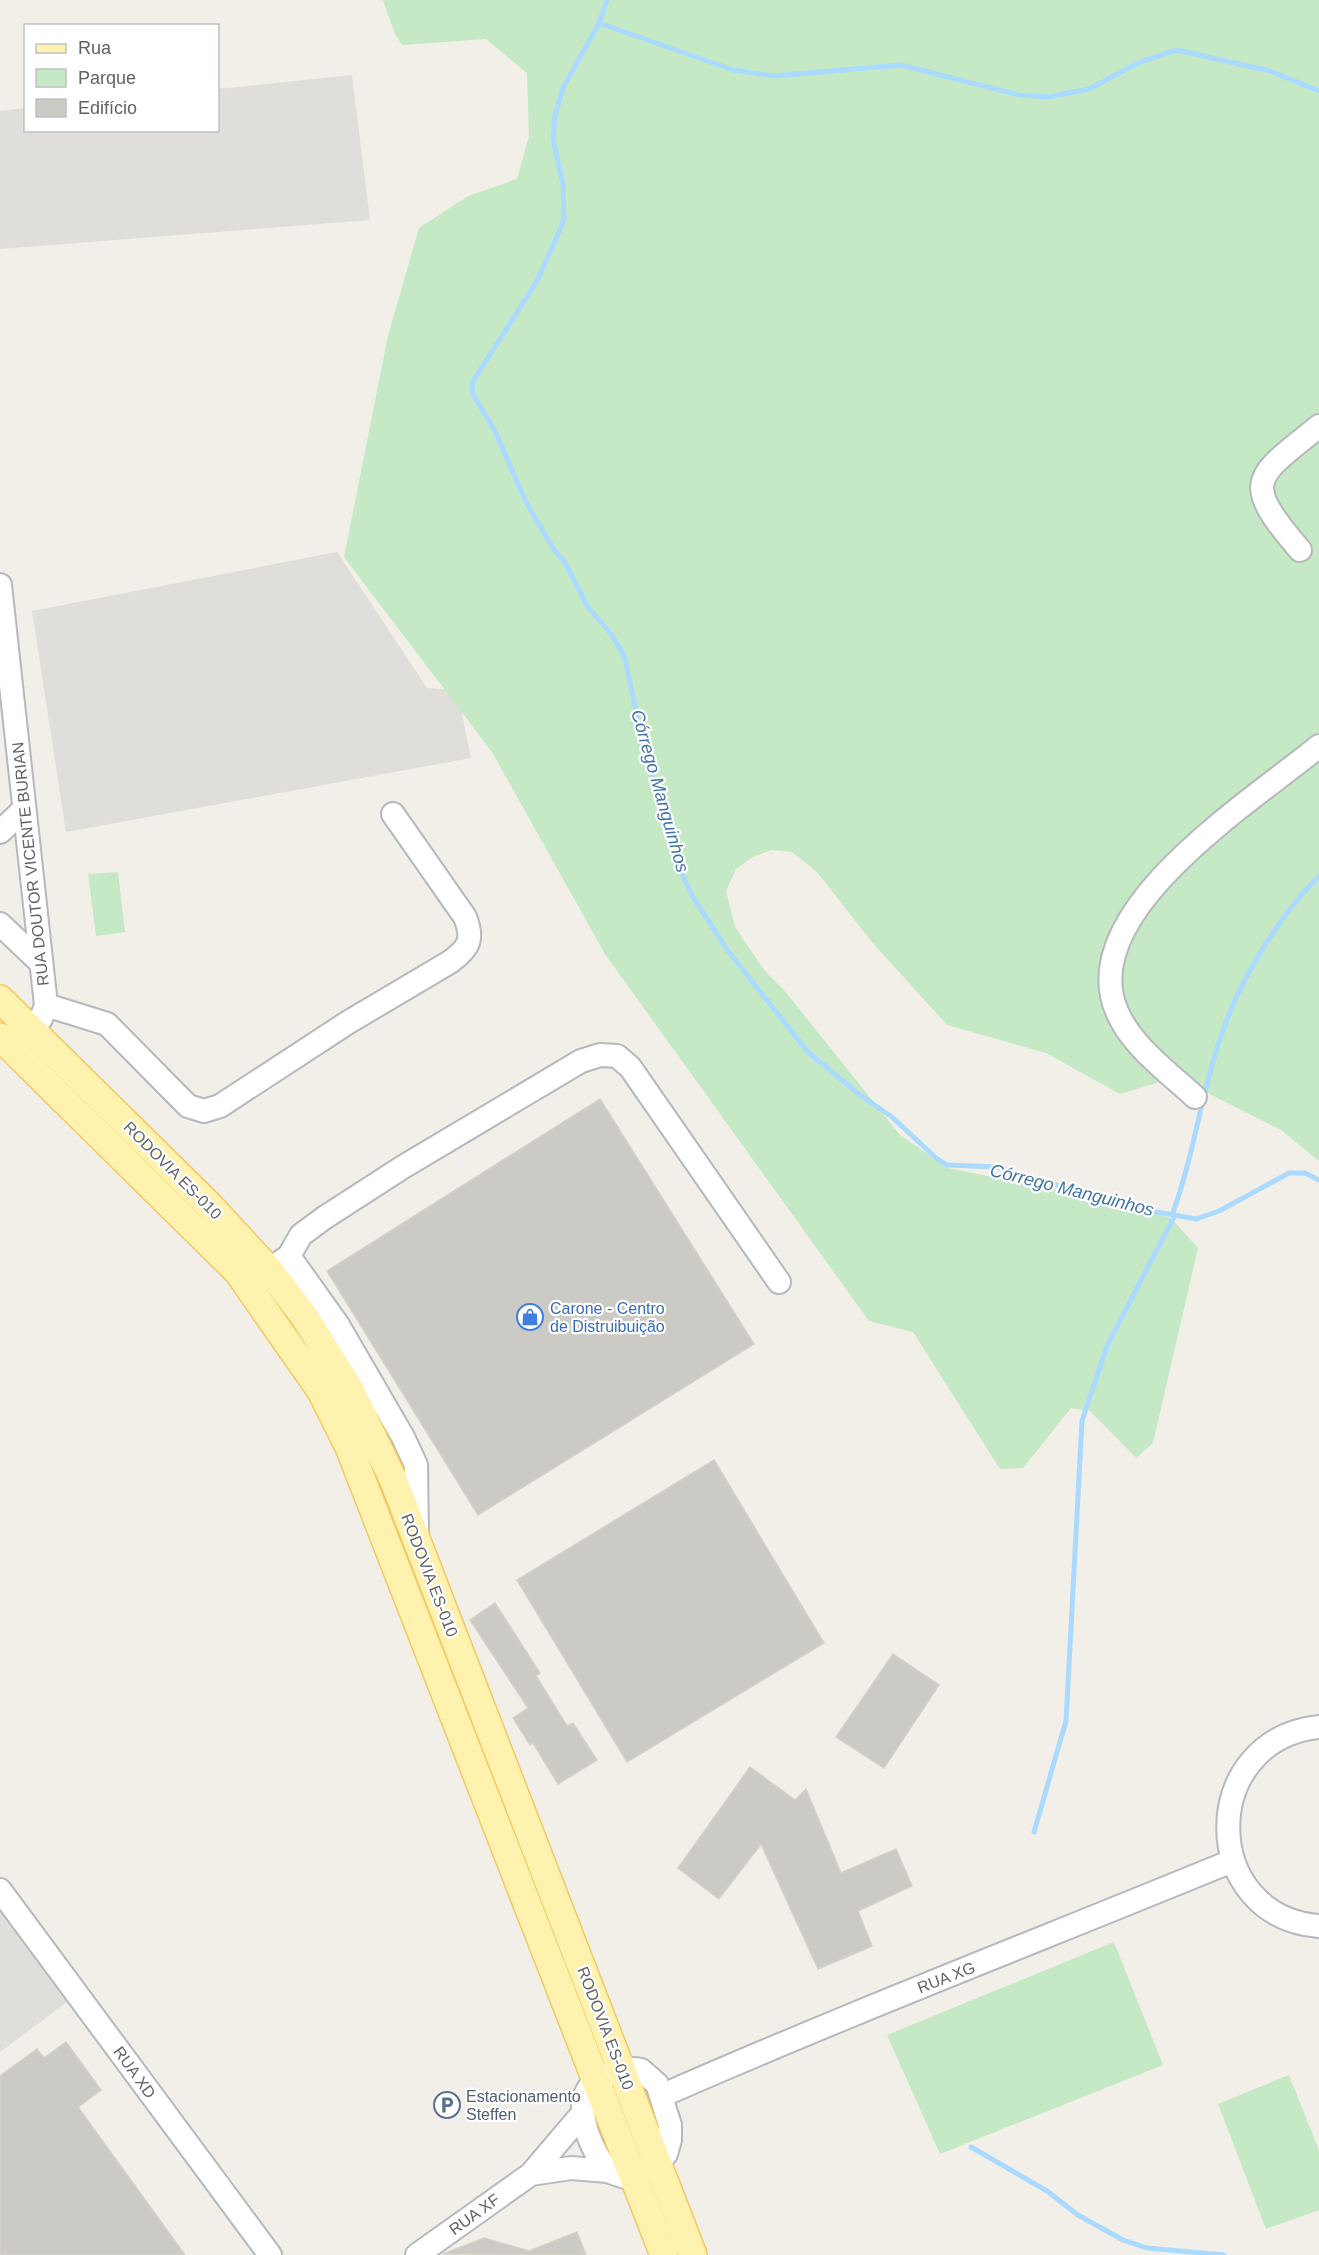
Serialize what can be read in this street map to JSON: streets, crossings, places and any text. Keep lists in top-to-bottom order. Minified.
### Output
{"streets":{"main road":["RODOVIA ES-010"],"street":["RUA DOUTOR VICENTE BURIAN","RUA XG","RUA XD","RUA XF"]},"crossings":[["RUA DOUTOR VICENTE BURIAN","RODOVIA ES-010"],["RODOVIA ES-010","RUA XF"]],"water":["Córrego Manguinhos"],"places":{"shop":["Carone - Centro de Distruibuição"],"parking":["Estacionamento Steffen"]},"legend":["Rua","Parque","Edifício"]}
